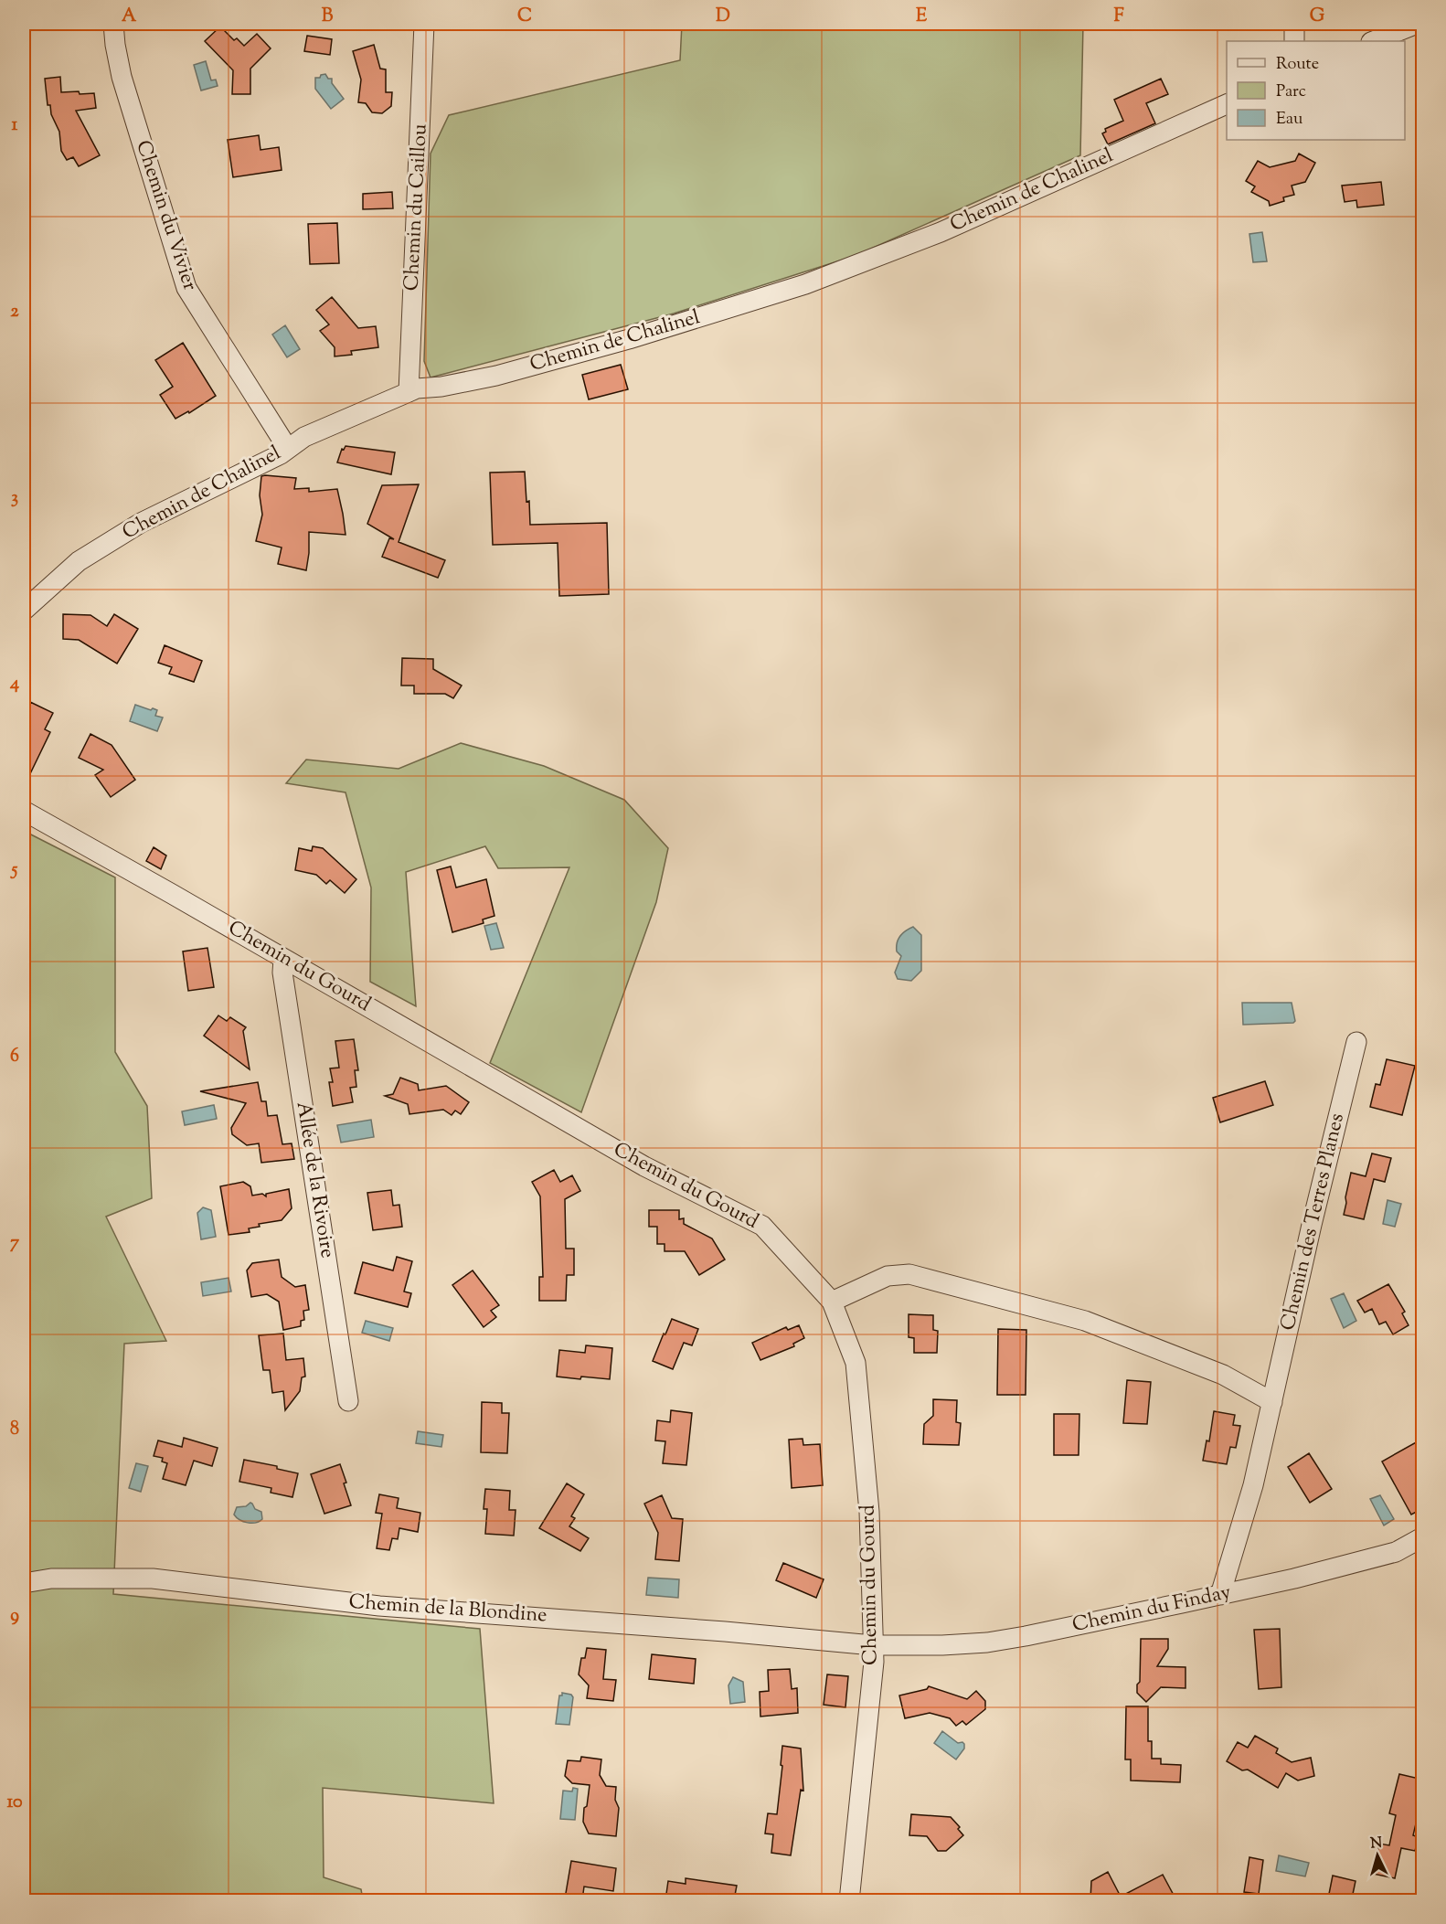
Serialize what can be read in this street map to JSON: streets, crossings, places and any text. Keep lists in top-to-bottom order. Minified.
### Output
{"streets":{"street":["Chemin de Chalinel","Chemin du Caillou","Chemin du Vivier","Chemin du Gourd","Allée de la Rivoire","Chemin des Terres Planes","Chemin de la Blondine","Chemin du Finday"]},"crossings":[["Chemin de Chalinel","Chemin du Caillou"],["Chemin de Chalinel","Chemin du Vivier"],["Chemin du Gourd","Allée de la Rivoire"],["Chemin du Gourd","Chemin de la Blondine"],["Chemin du Gourd","Chemin du Finday"],["Chemin des Terres Planes","Chemin du Finday"],["Chemin de la Blondine","Chemin du Finday"]],"legend":["Route","Parc","Eau"],"north":"top","grid":{"columns":["A","B","C","D","E","F","G"],"rows":["1","2","3","4","5","6","7","8","9","10"]}}
